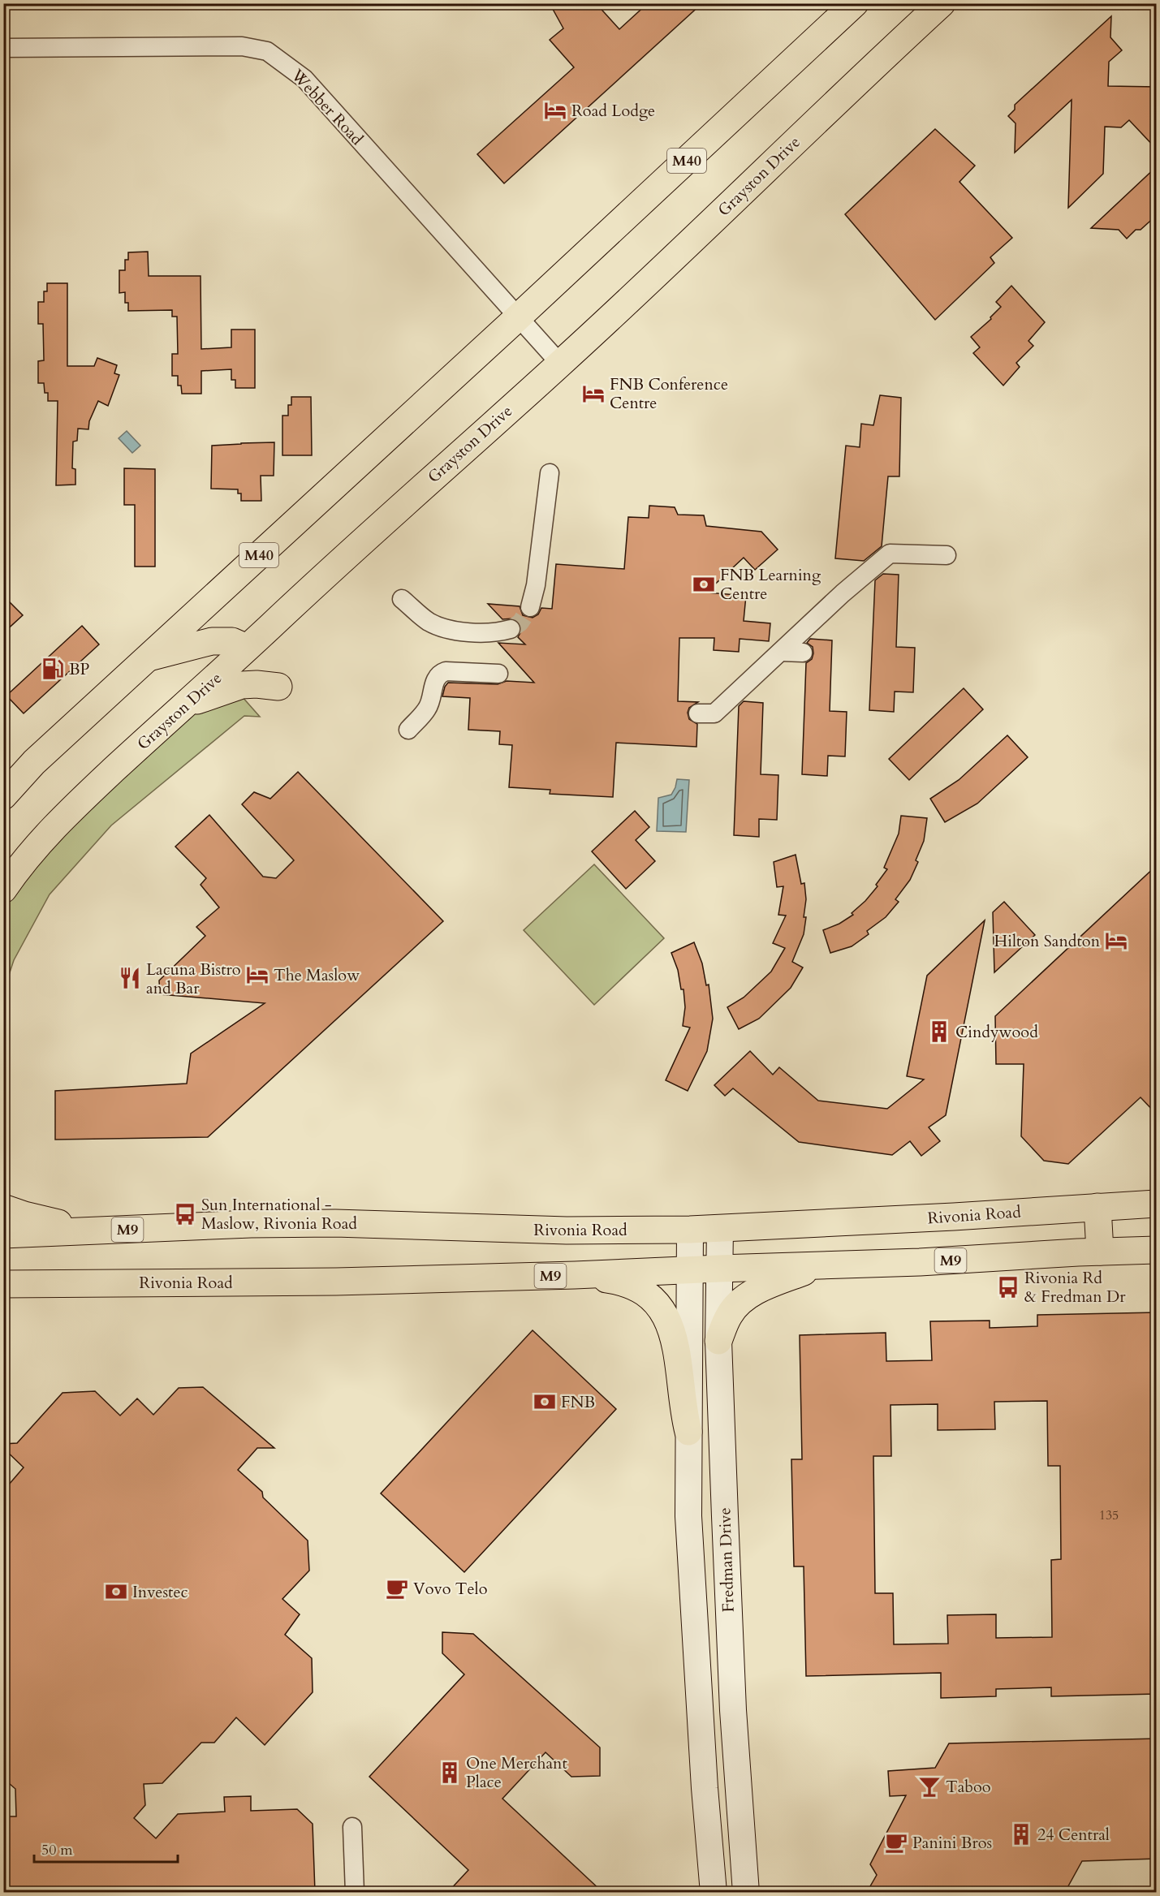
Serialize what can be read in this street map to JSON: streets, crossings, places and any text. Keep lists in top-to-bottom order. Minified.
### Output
{"streets":{"main road":["M40","Grayston Drive","Rivonia Road","M9"],"street":["Webber Road","Fredman Drive"]},"crossings":[["Webber Road","M40"],["Webber Road","Grayston Drive"],["Rivonia Road","Fredman Drive"]],"places":{"hotel":["Road Lodge","FNB Conference Centre","Hilton Sandton","The Maslow"],"bank":["FNB Learning Centre","FNB","Investec"],"fuel station":["BP"],"restaurant":["Lacuna Bistro and Bar"],"building":["Cindywood","One Merchant Place","24 Central"],"bus stop":["Sun International - Maslow, Rivonia Road","Rivonia Rd & Fredman Dr"],"cafe":["Vovo Telo","Panini Bros"],"bar":["Taboo"]},"house_numbers":["135"],"scale_bar":"50 m"}
